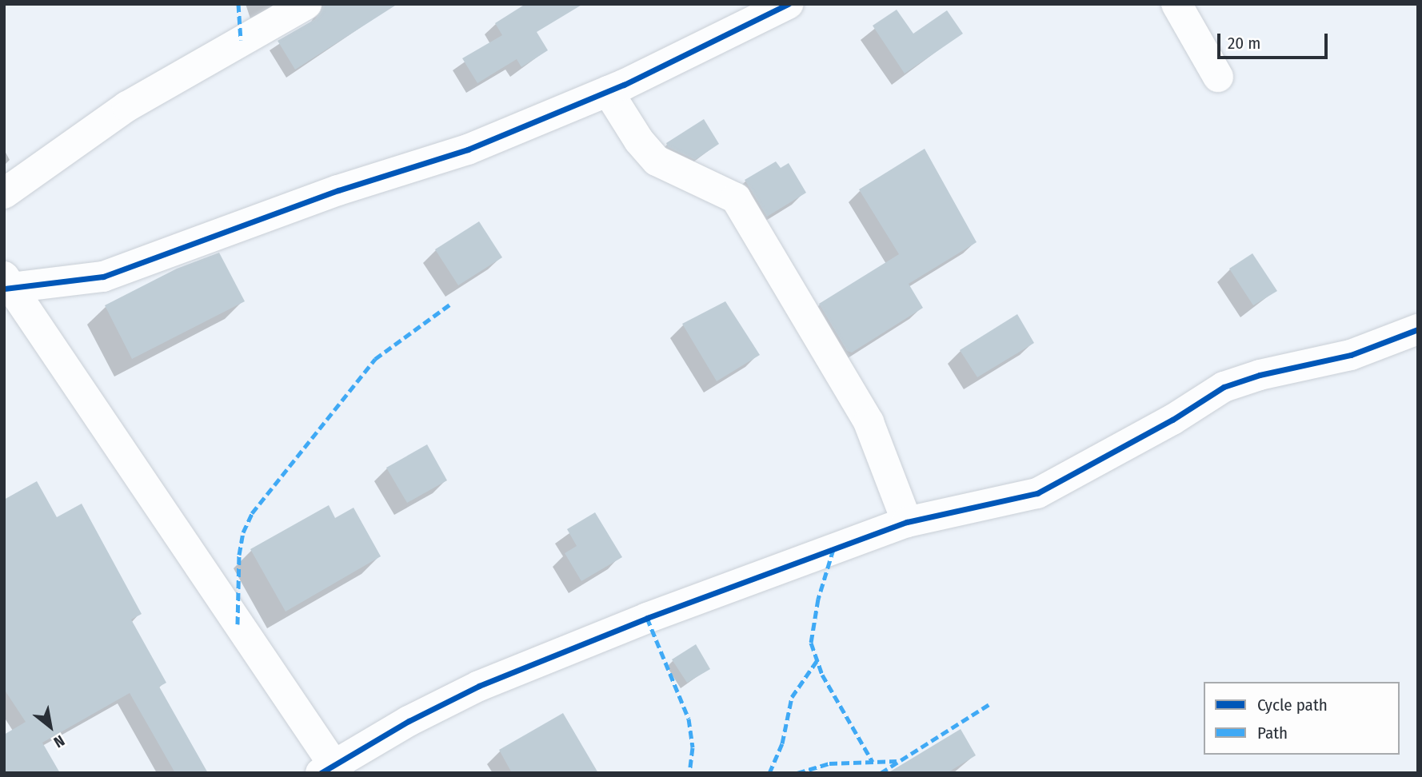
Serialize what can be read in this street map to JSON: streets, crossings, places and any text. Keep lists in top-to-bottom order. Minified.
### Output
{"legend":["Cycle path","Path"],"scale_bar":"20 m","north":"bottom right"}
